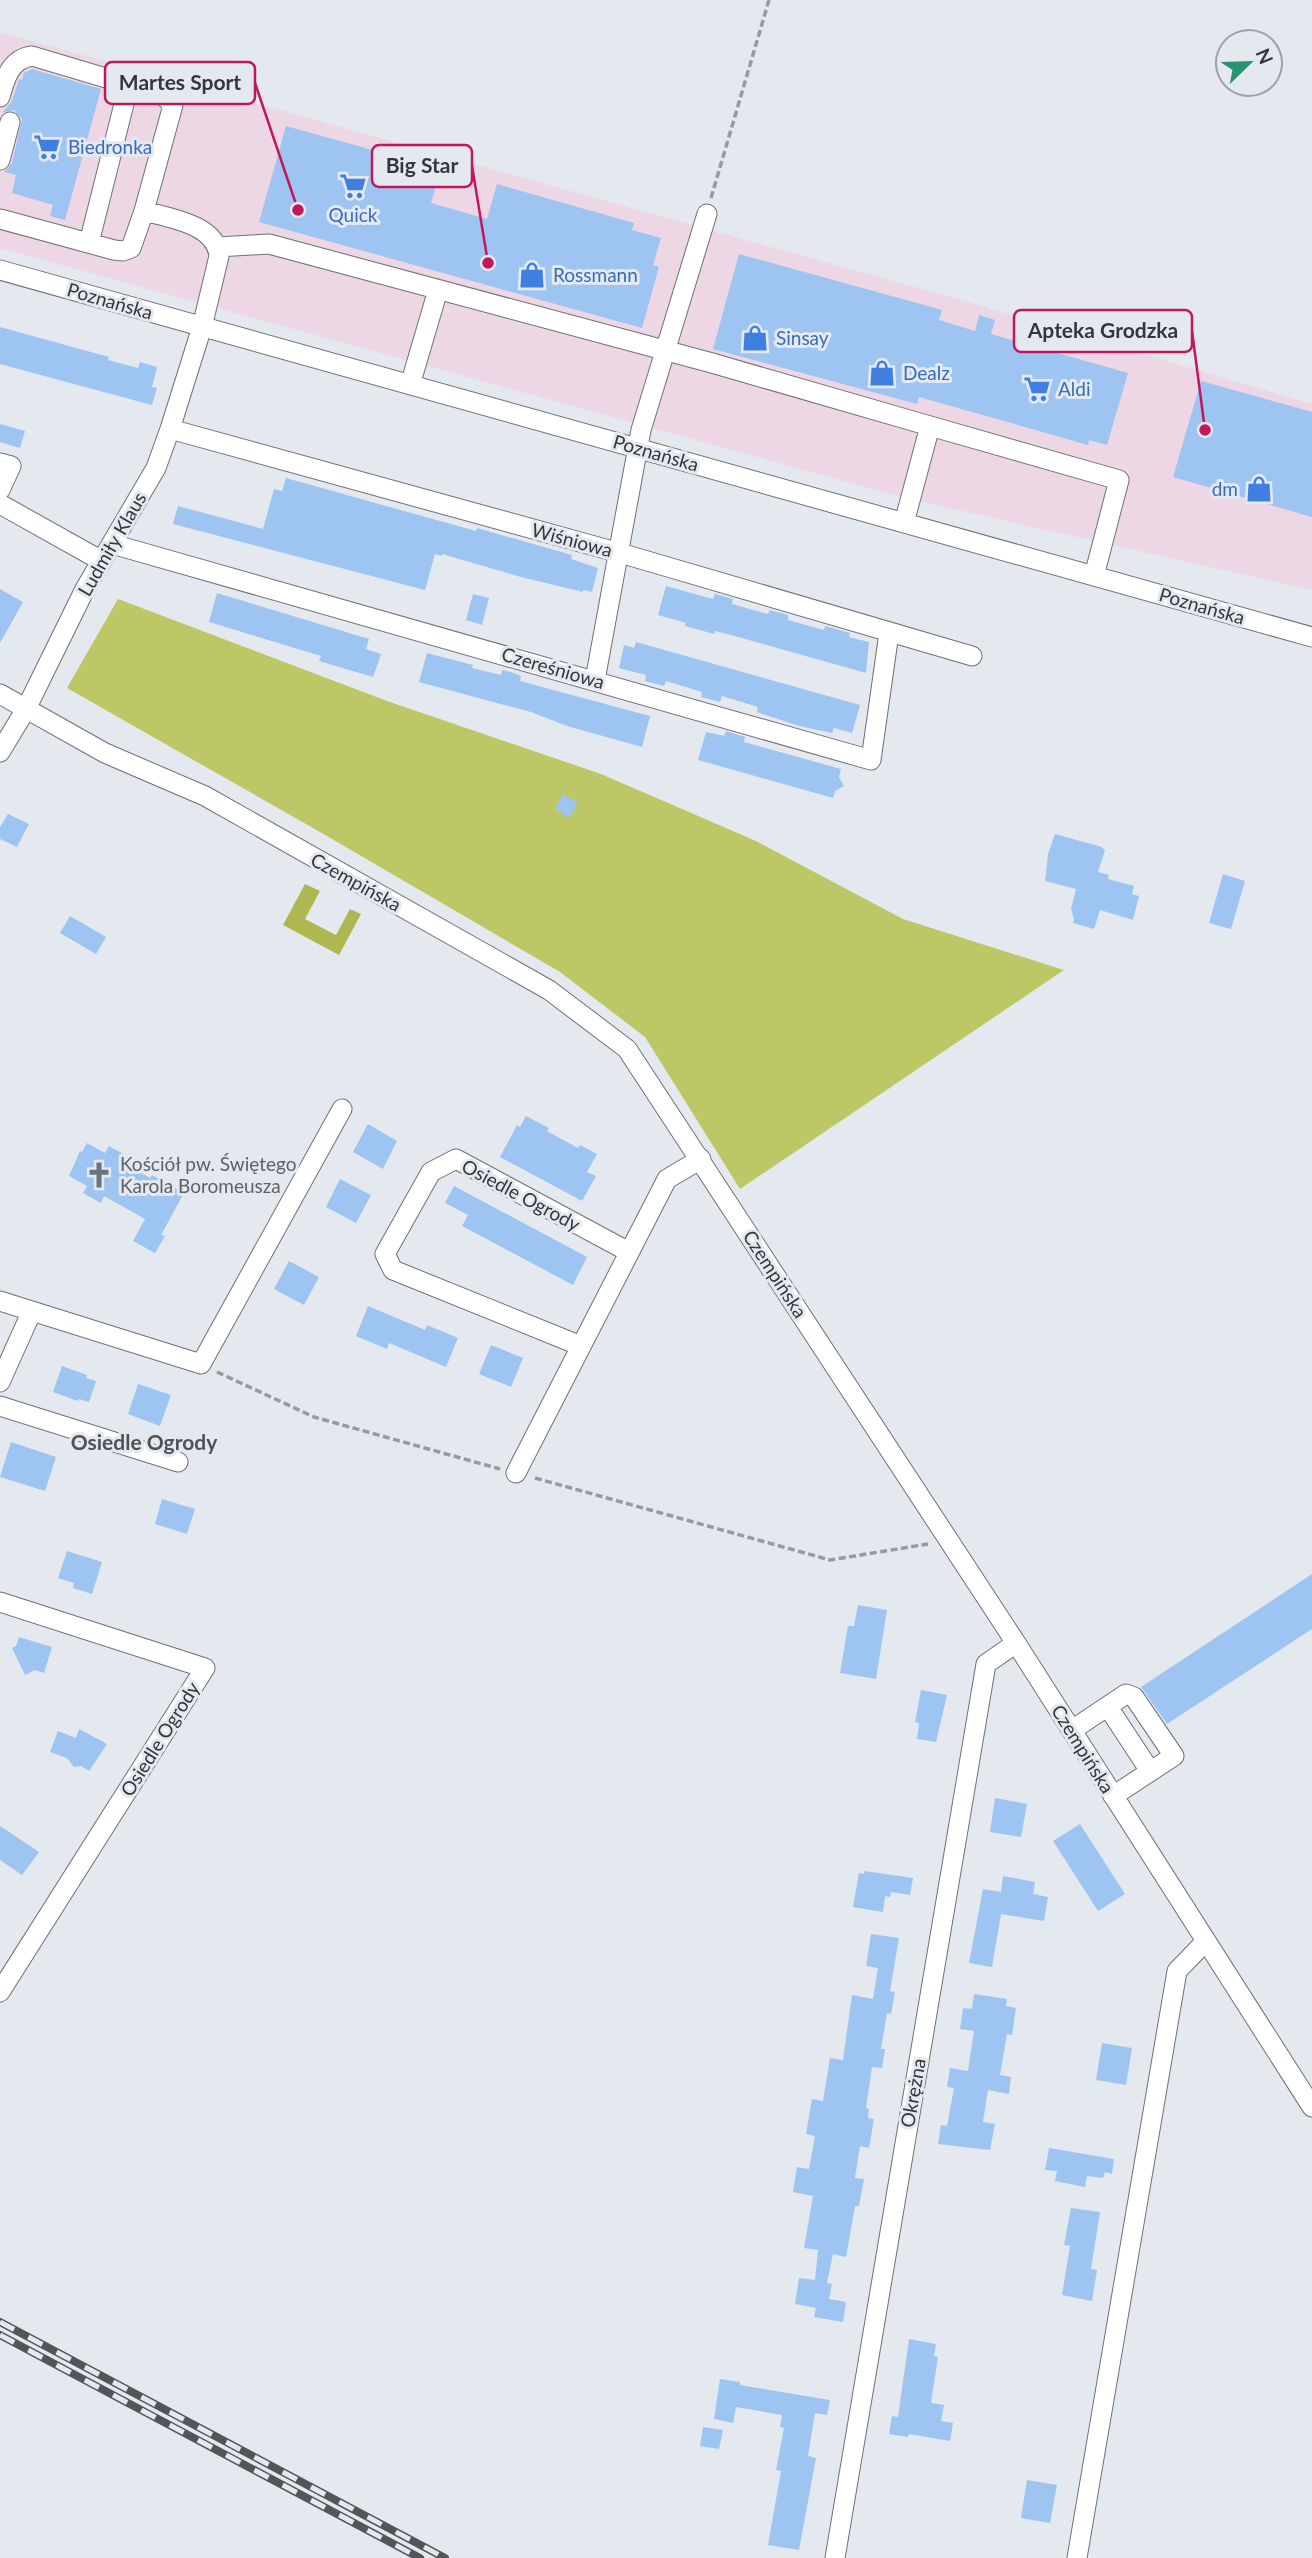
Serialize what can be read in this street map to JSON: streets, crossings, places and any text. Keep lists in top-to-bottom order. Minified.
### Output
{"streets":{"street":["Poznańska","Wiśniowa","Ludmiły Klaus","Czereśniowa","Czempińska","Osiedle Ogrody","Okrężna"]},"crossings":[["Poznańska","Ludmiły Klaus"],["Wiśniowa","Ludmiły Klaus"],["Wiśniowa","Czereśniowa"],["Ludmiły Klaus","Czereśniowa"],["Ludmiły Klaus","Czempińska"],["Czempińska","Okrężna"]],"districts":["Osiedle Ogrody"],"places":{"supermarket":["Biedronka","Quick","Aldi"],"other":["Martes Sport","Big Star","Apteka Grodzka"],"shop":["Rossmann","Sinsay","Dealz","dm"],"church":["Kościół pw. Świętego Karola Boromeusza"]},"north":"top right"}
